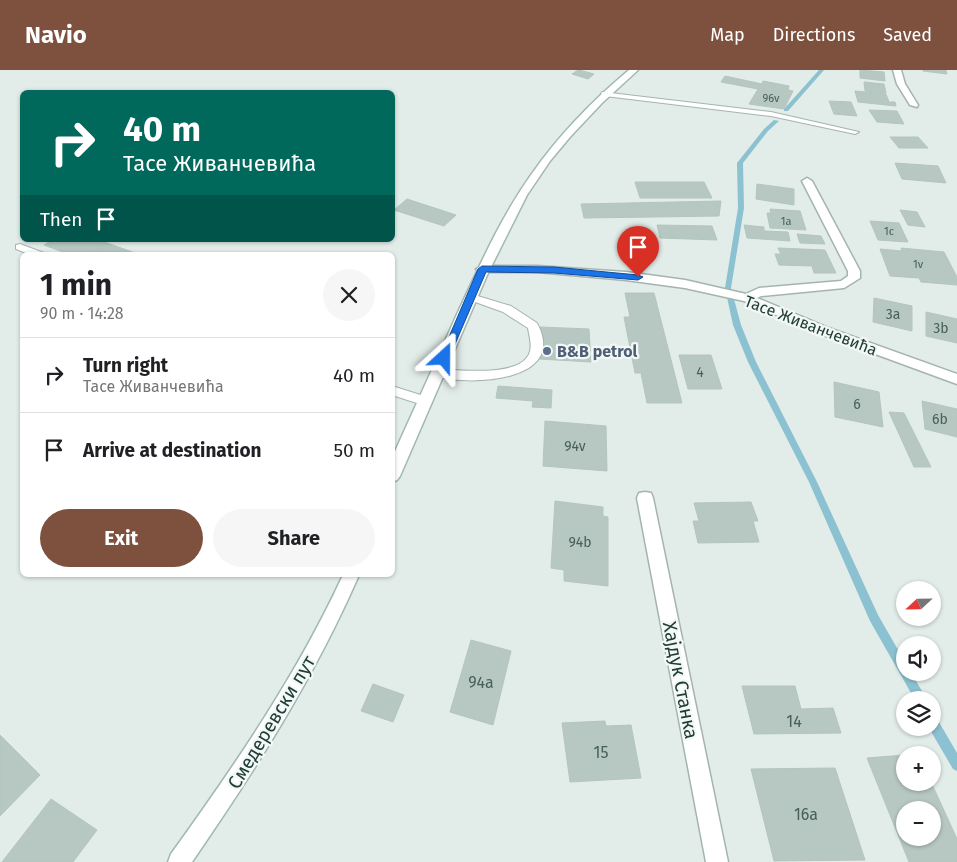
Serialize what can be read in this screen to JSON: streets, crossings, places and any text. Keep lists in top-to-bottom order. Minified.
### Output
{"streets":{"street":["Тасе Живанчевића","Хајдук Станка","Смедеревски пут"]},"places":["B&B petrol"],"house_numbers":["96v","1a","1c","1v","3a","3b","4","6","6b","94v","94b","94a","14","15","16a"],"north":"left","page":{"header":"Navio","nav":["Map","Directions","Saved"],"turn":["40 m","Тасе Живанчевића"],"then":"Then","heading":["1 min","90 m · 14:28"],"list":[{"name":"Turn right","note":"Тасе Живанчевића","value":"40 m"},{"name":"Arrive at destination","value":"50 m"}],"buttons":["Exit","Share"],"map_buttons":["+","−"]}}
